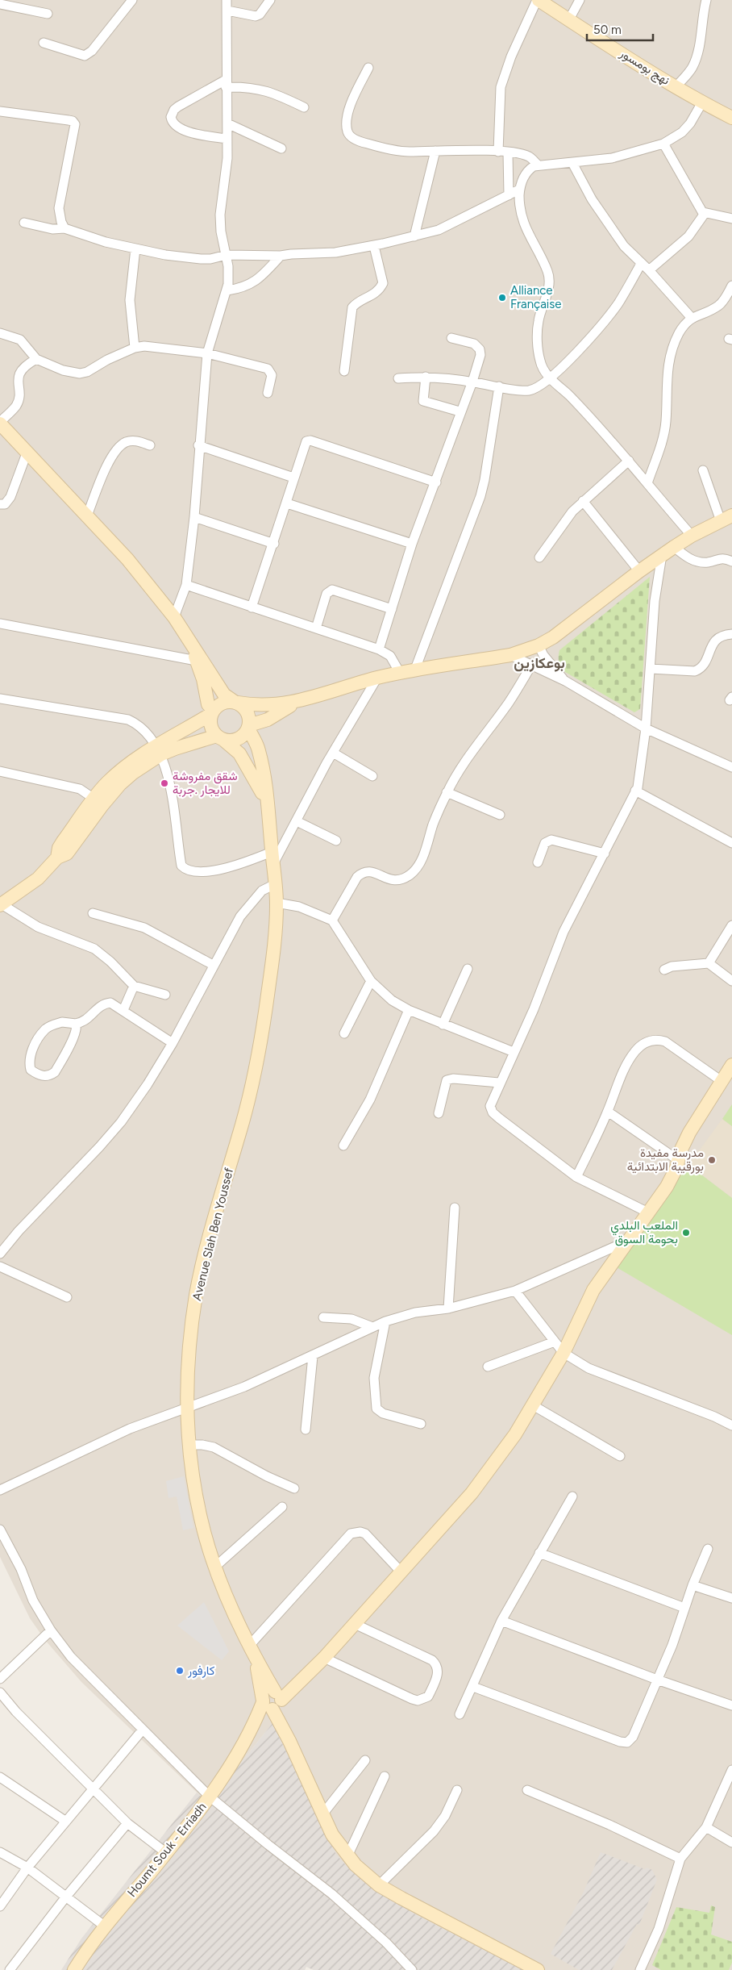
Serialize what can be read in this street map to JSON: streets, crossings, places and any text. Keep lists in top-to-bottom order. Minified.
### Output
{"streets":{"main road":["نهج بومسور","Avenue Slah Ben Youssef","Houmt Souk - Erriadh"]},"crossings":[["Avenue Slah Ben Youssef","Houmt Souk - Erriadh"]],"districts":["بوعكازين"],"places":["Alliance Française","شقق مفروشة للايجار .جربة","مدرسة مفيدة بورقيبة الابتدائية","الملعب البلدي بحومة السوق","كارفور"],"scale_bar":"50 m"}
